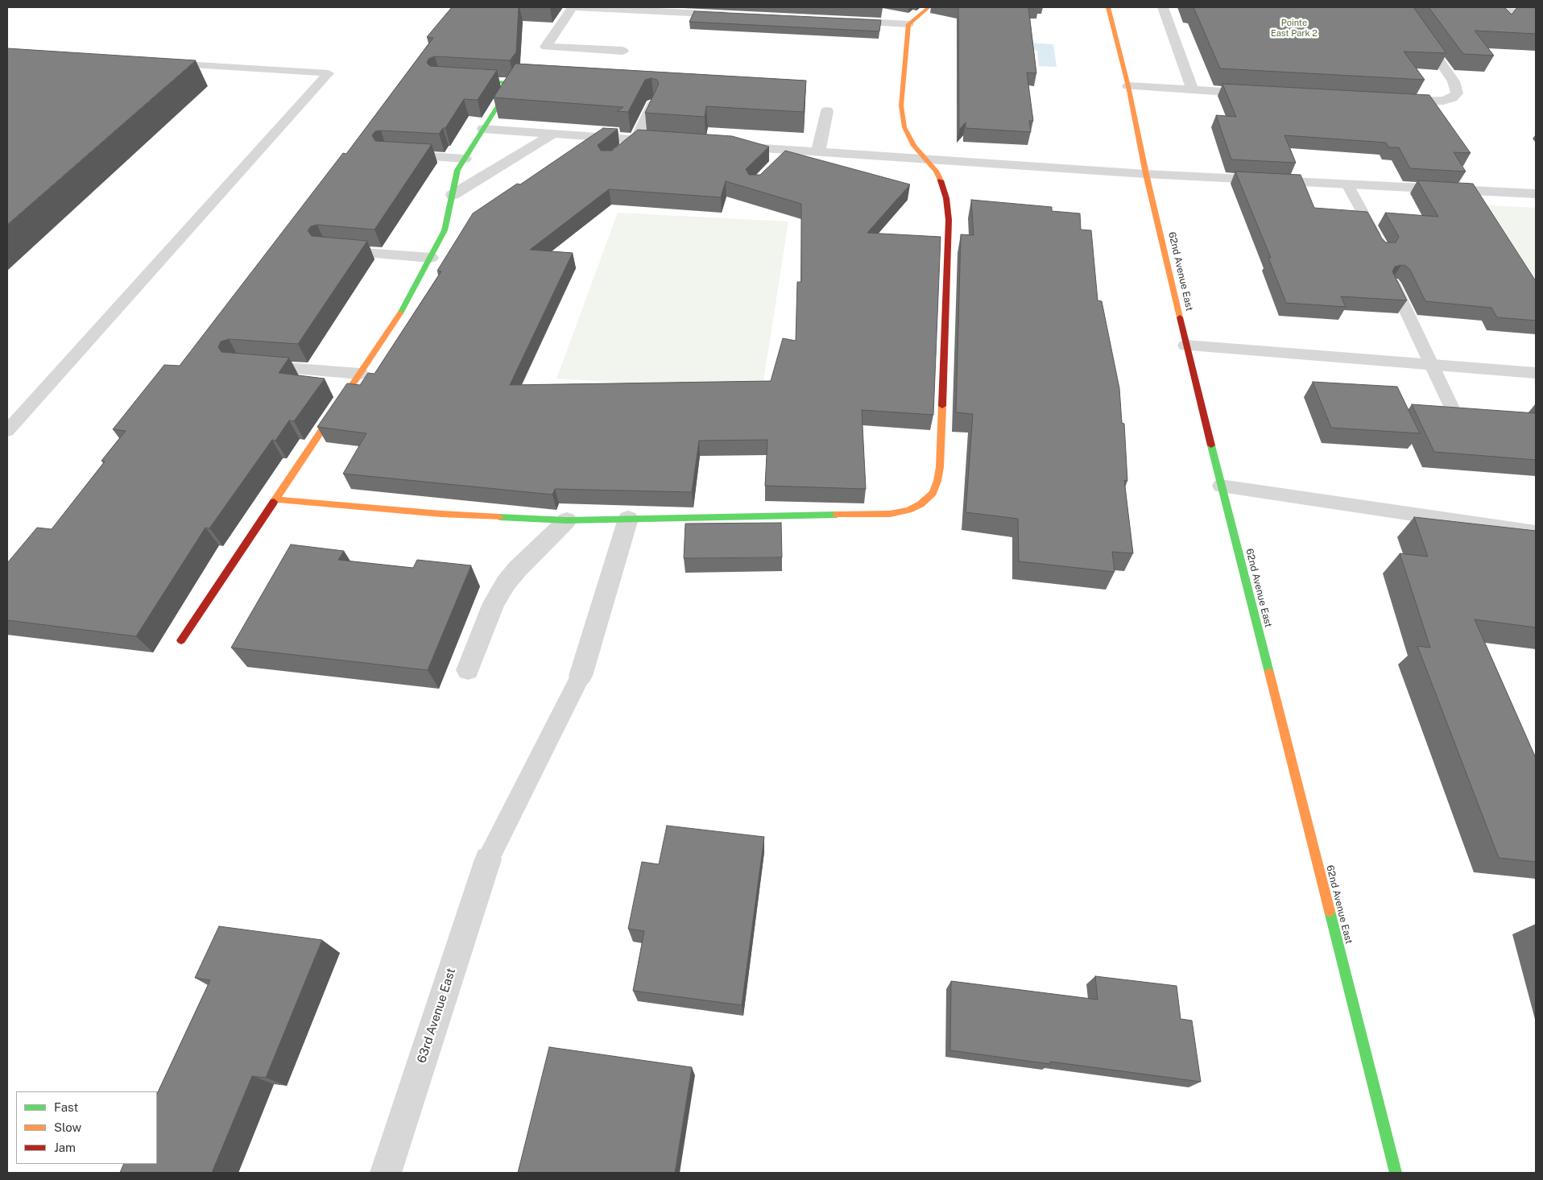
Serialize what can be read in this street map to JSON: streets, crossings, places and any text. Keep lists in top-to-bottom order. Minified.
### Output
{"streets":{"street":["62nd Avenue East","63rd Avenue East"]},"parks":["Pointe East Park 2"],"legend":["Fast","Slow","Jam"]}
